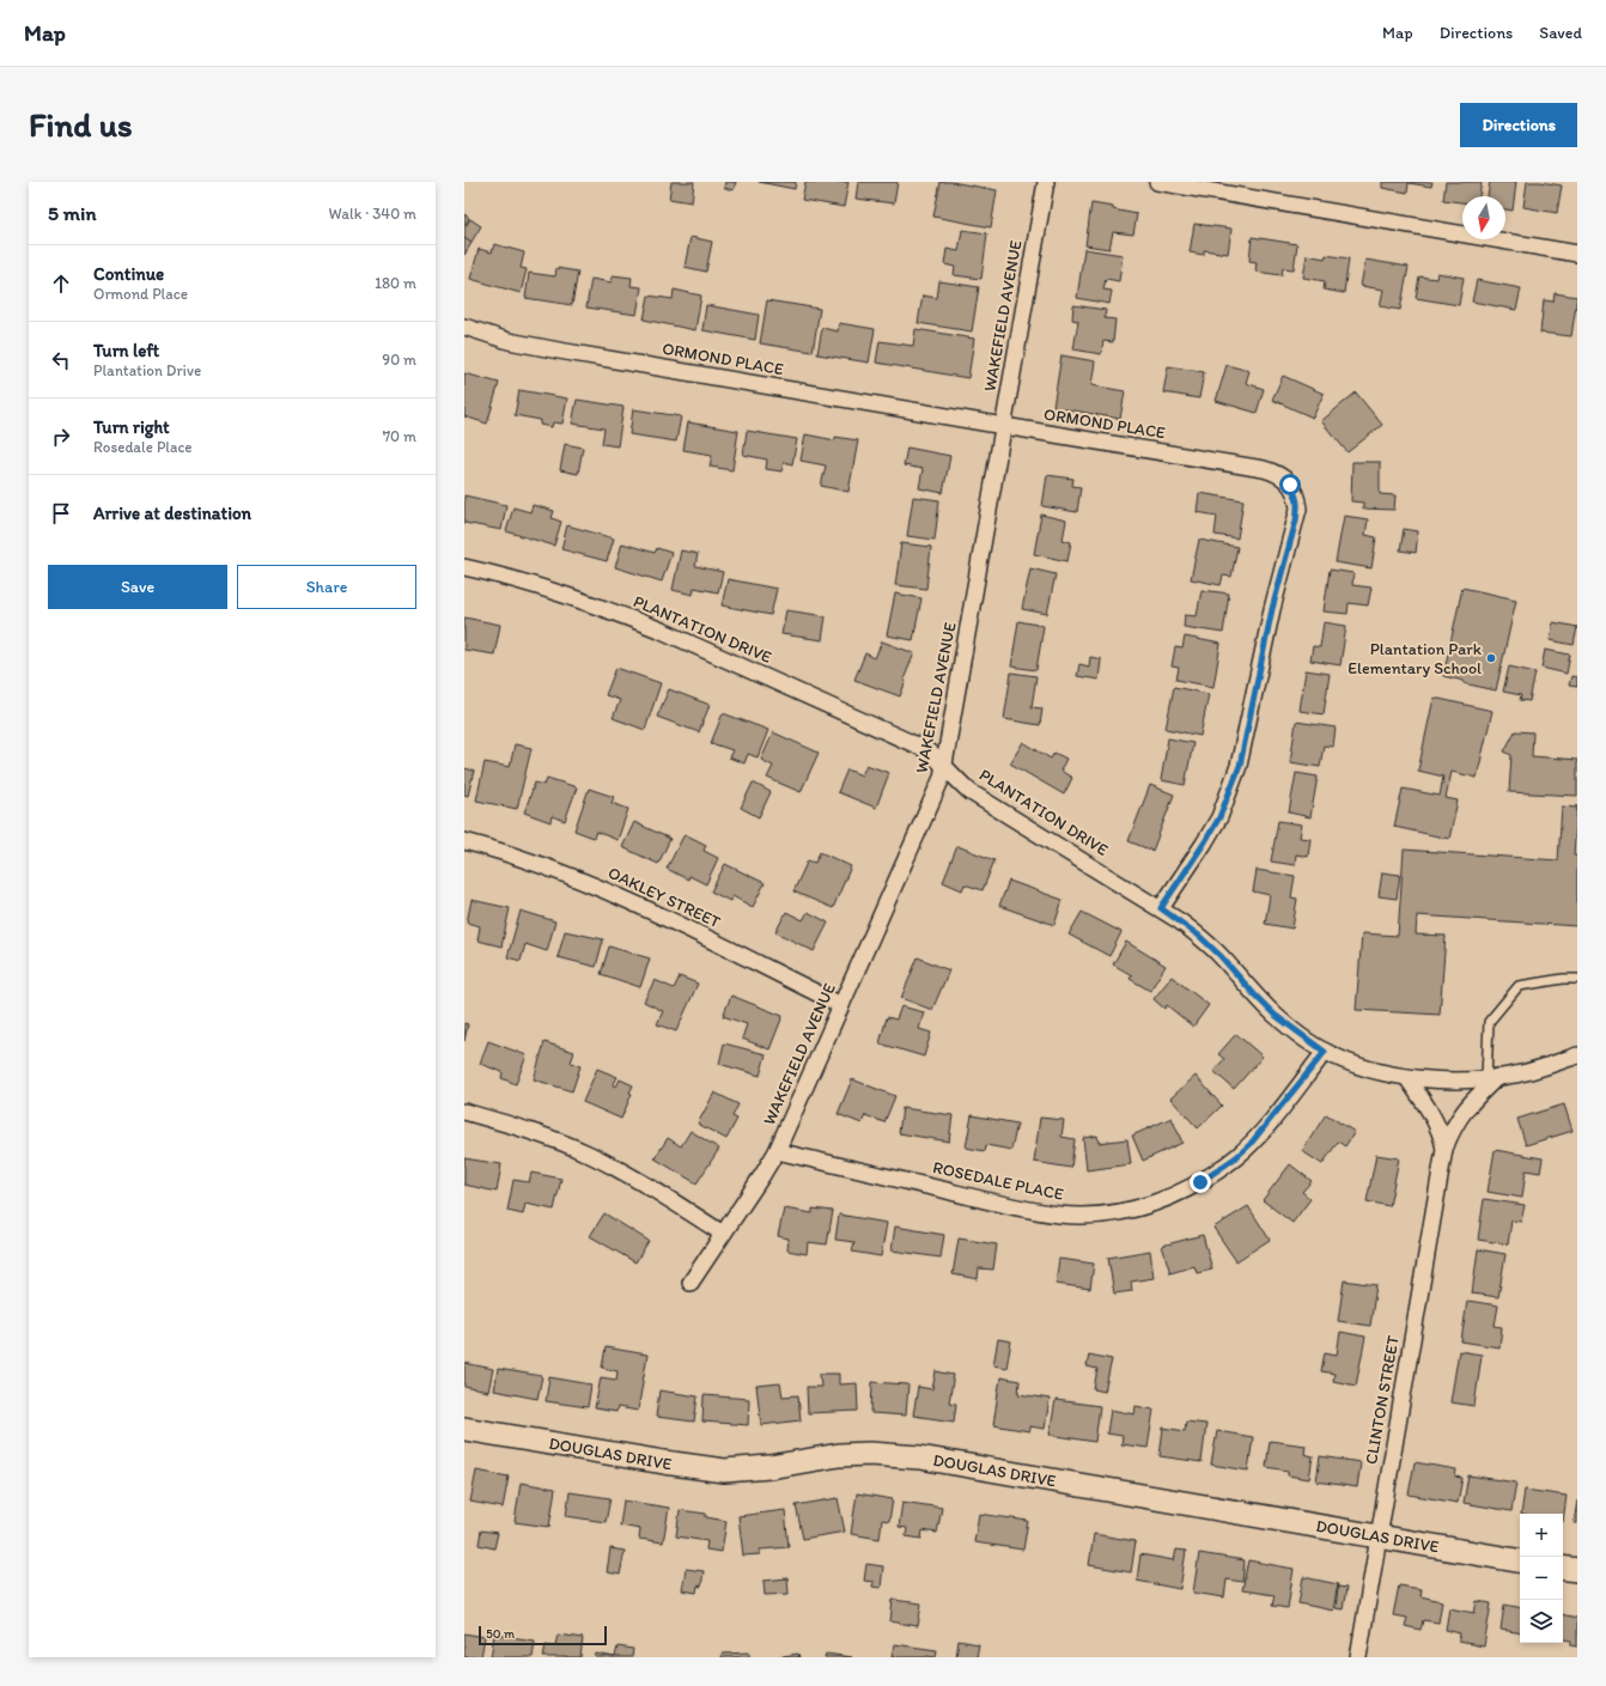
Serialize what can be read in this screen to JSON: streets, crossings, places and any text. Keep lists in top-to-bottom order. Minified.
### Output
{"streets":{"street":["WAKEFIELD AVENUE","ORMOND PLACE","PLANTATION DRIVE","OAKLEY STREET","ROSEDALE PLACE","CLINTON STREET","DOUGLAS DRIVE"]},"crossings":[["WAKEFIELD AVENUE","ORMOND PLACE"],["WAKEFIELD AVENUE","PLANTATION DRIVE"],["WAKEFIELD AVENUE","OAKLEY STREET"],["WAKEFIELD AVENUE","ROSEDALE PLACE"],["ORMOND PLACE","PLANTATION DRIVE"],["PLANTATION DRIVE","ROSEDALE PLACE"],["PLANTATION DRIVE","CLINTON STREET"],["CLINTON STREET","DOUGLAS DRIVE"]],"places":["Plantation Park Elementary School"],"scale_bar":"50 m","north":"bottom","page":{"header":"Map","nav":["Map","Directions","Saved"],"buttons":["Directions",["Save","Share"]],"title":"Find us","heading":["5 min","Walk · 340 m"],"list":[["Continue","Ormond Place","180 m"],["Turn left","Plantation Drive","90 m"],["Turn right","Rosedale Place","70 m"],"Arrive at destination"],"map_buttons":["+","−"],"scale":"50 m"}}
